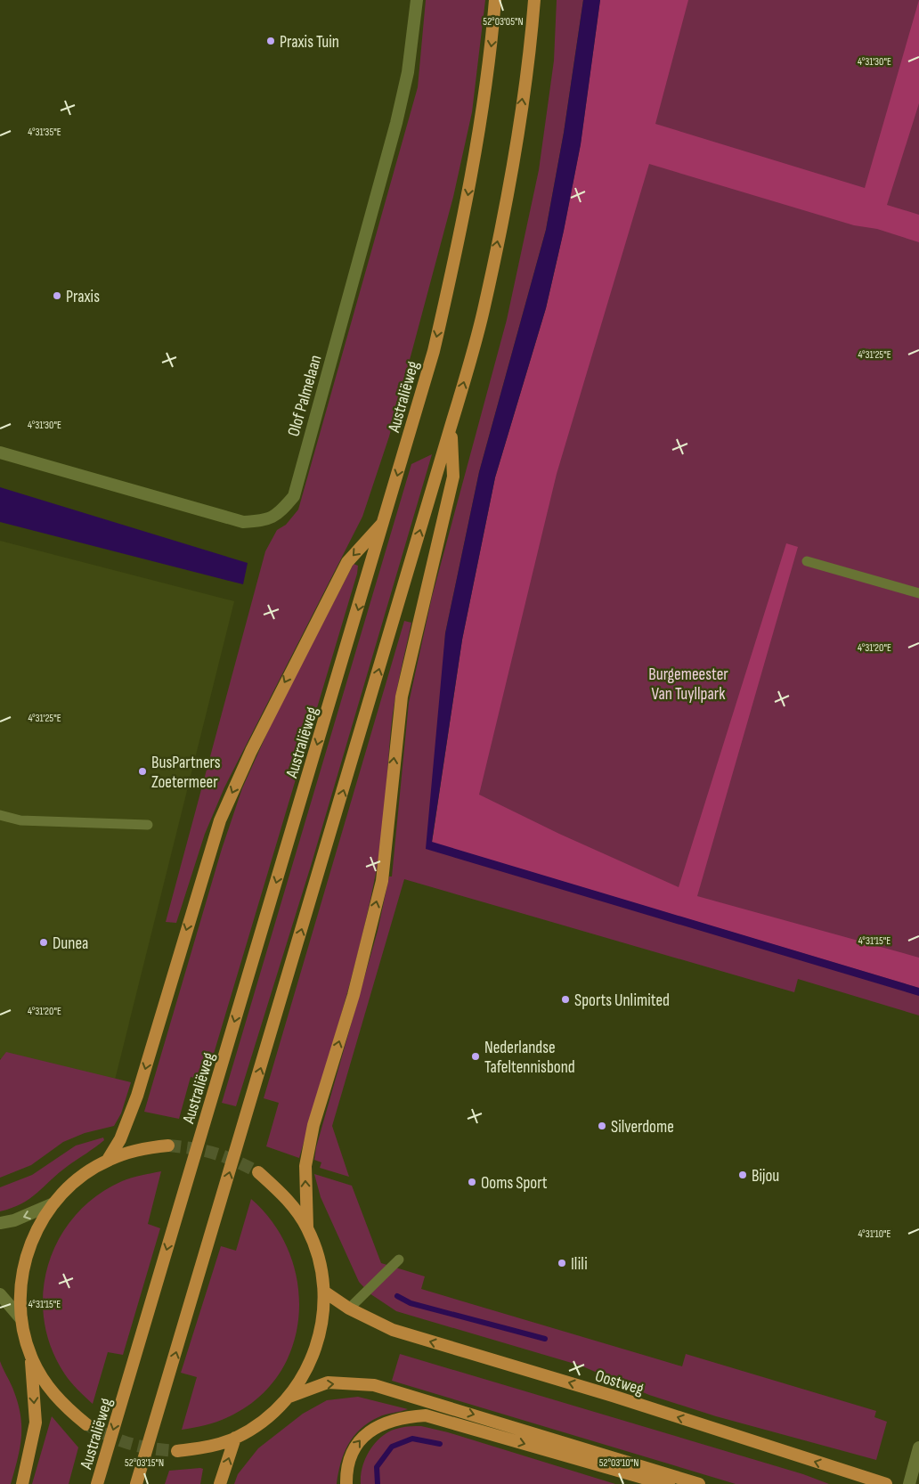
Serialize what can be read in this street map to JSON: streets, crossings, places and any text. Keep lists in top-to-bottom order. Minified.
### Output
{"streets":{"main road":["Australiëweg","Oostweg"],"street":["Olof Palmelaan"]},"parks":["Burgemeester Van Tuyllpark"],"places":["Praxis Tuin","Praxis","BusPartners Zoetermeer","Dunea","Sports Unlimited","Nederlandse Tafeltennisbond","Silverdome","Bijou","Ooms Sport","Ilili"],"coordinates":["52°03'05\"N","4°31'30\"E","4°31'35\"E","4°31'25\"E","4°31'20\"E","4°31'15\"E","4°31'10\"E","52°03'15\"N","52°03'10\"N"]}
